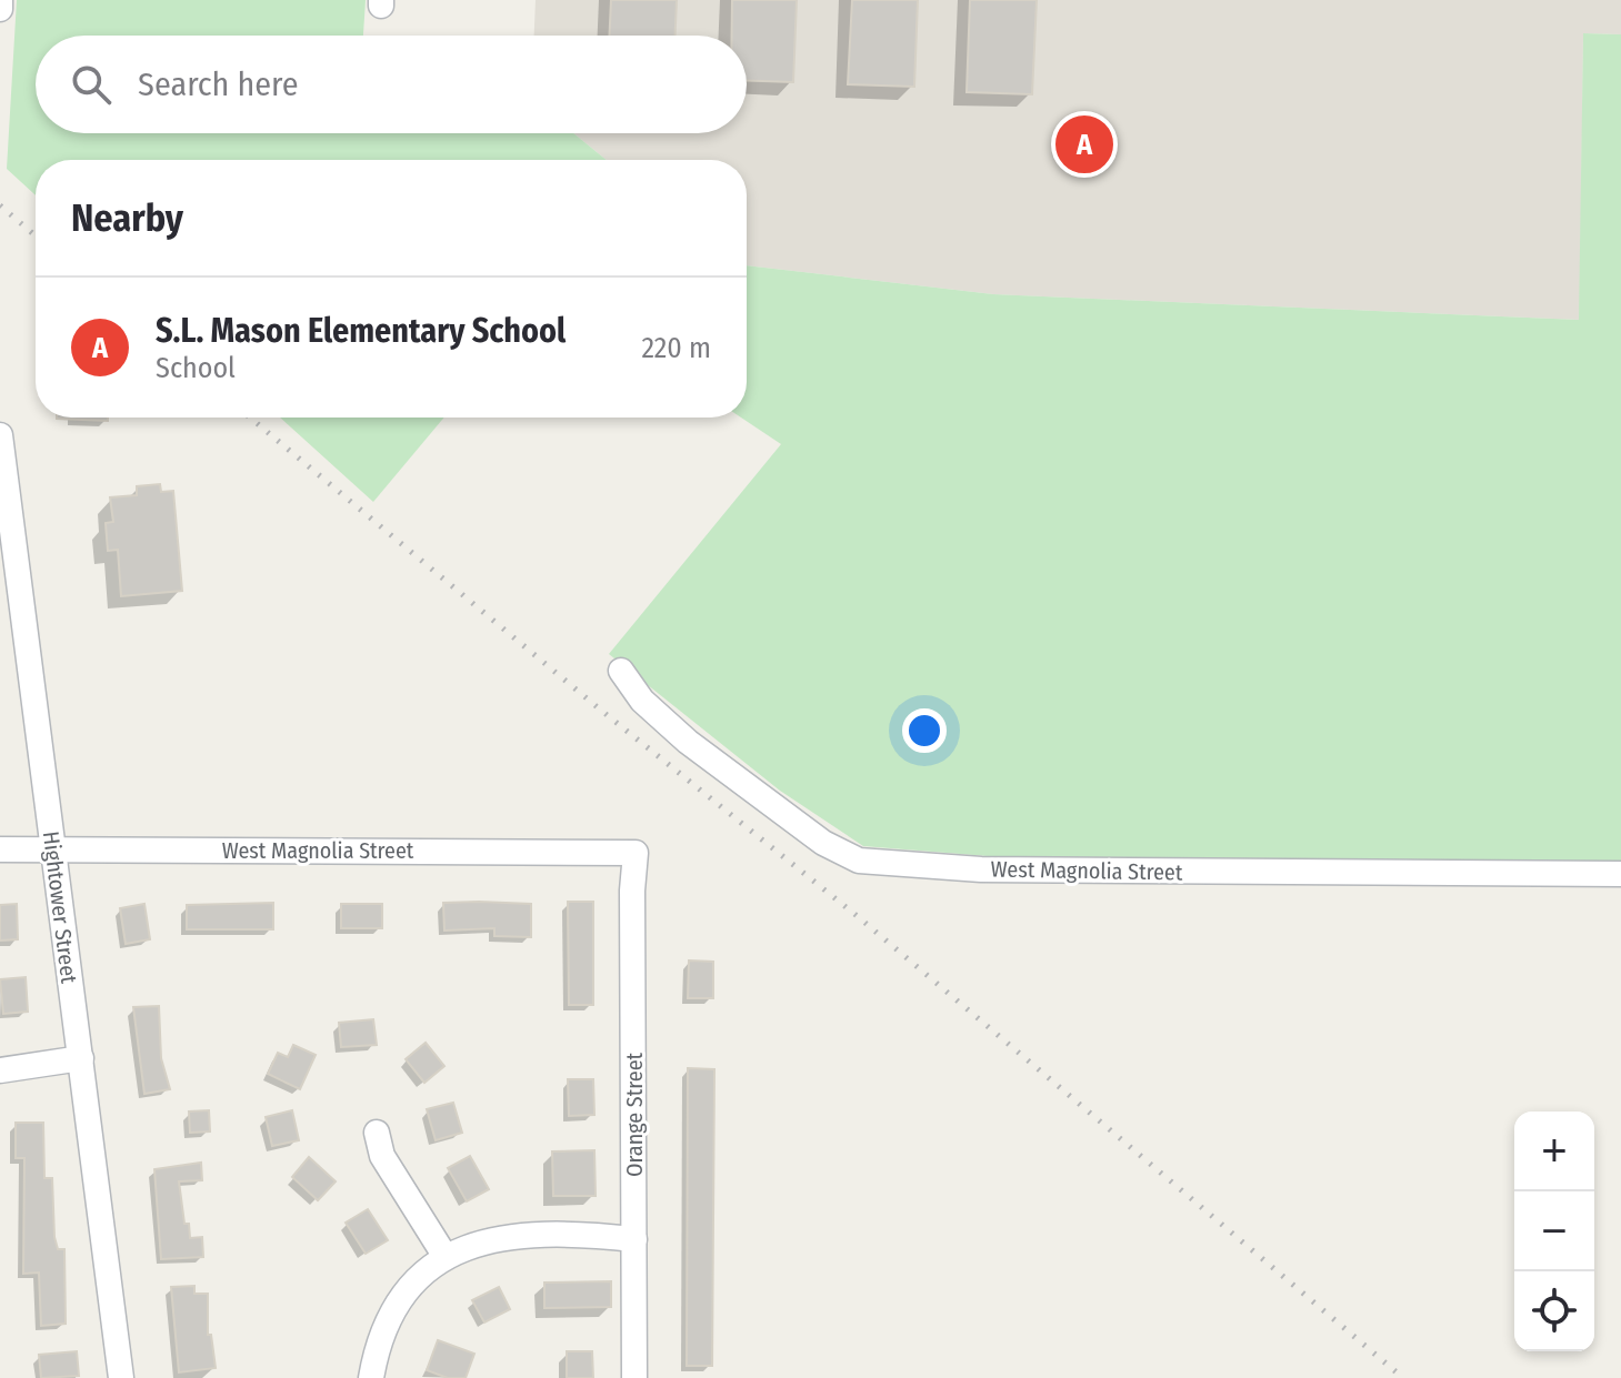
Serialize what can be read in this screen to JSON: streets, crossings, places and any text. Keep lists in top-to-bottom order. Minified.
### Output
{"streets":{"street":["West Magnolia Street","Hightower Street","Orange Street"]},"crossings":[["West Magnolia Street","Hightower Street"],["West Magnolia Street","Orange Street"]],"page":{"search":"Search here","pins":"A","heading":"Nearby","list":[{"mark":"A","name":"S.L. Mason Elementary School","note":"School","value":"220 m"}],"map_buttons":["+","−"]}}
